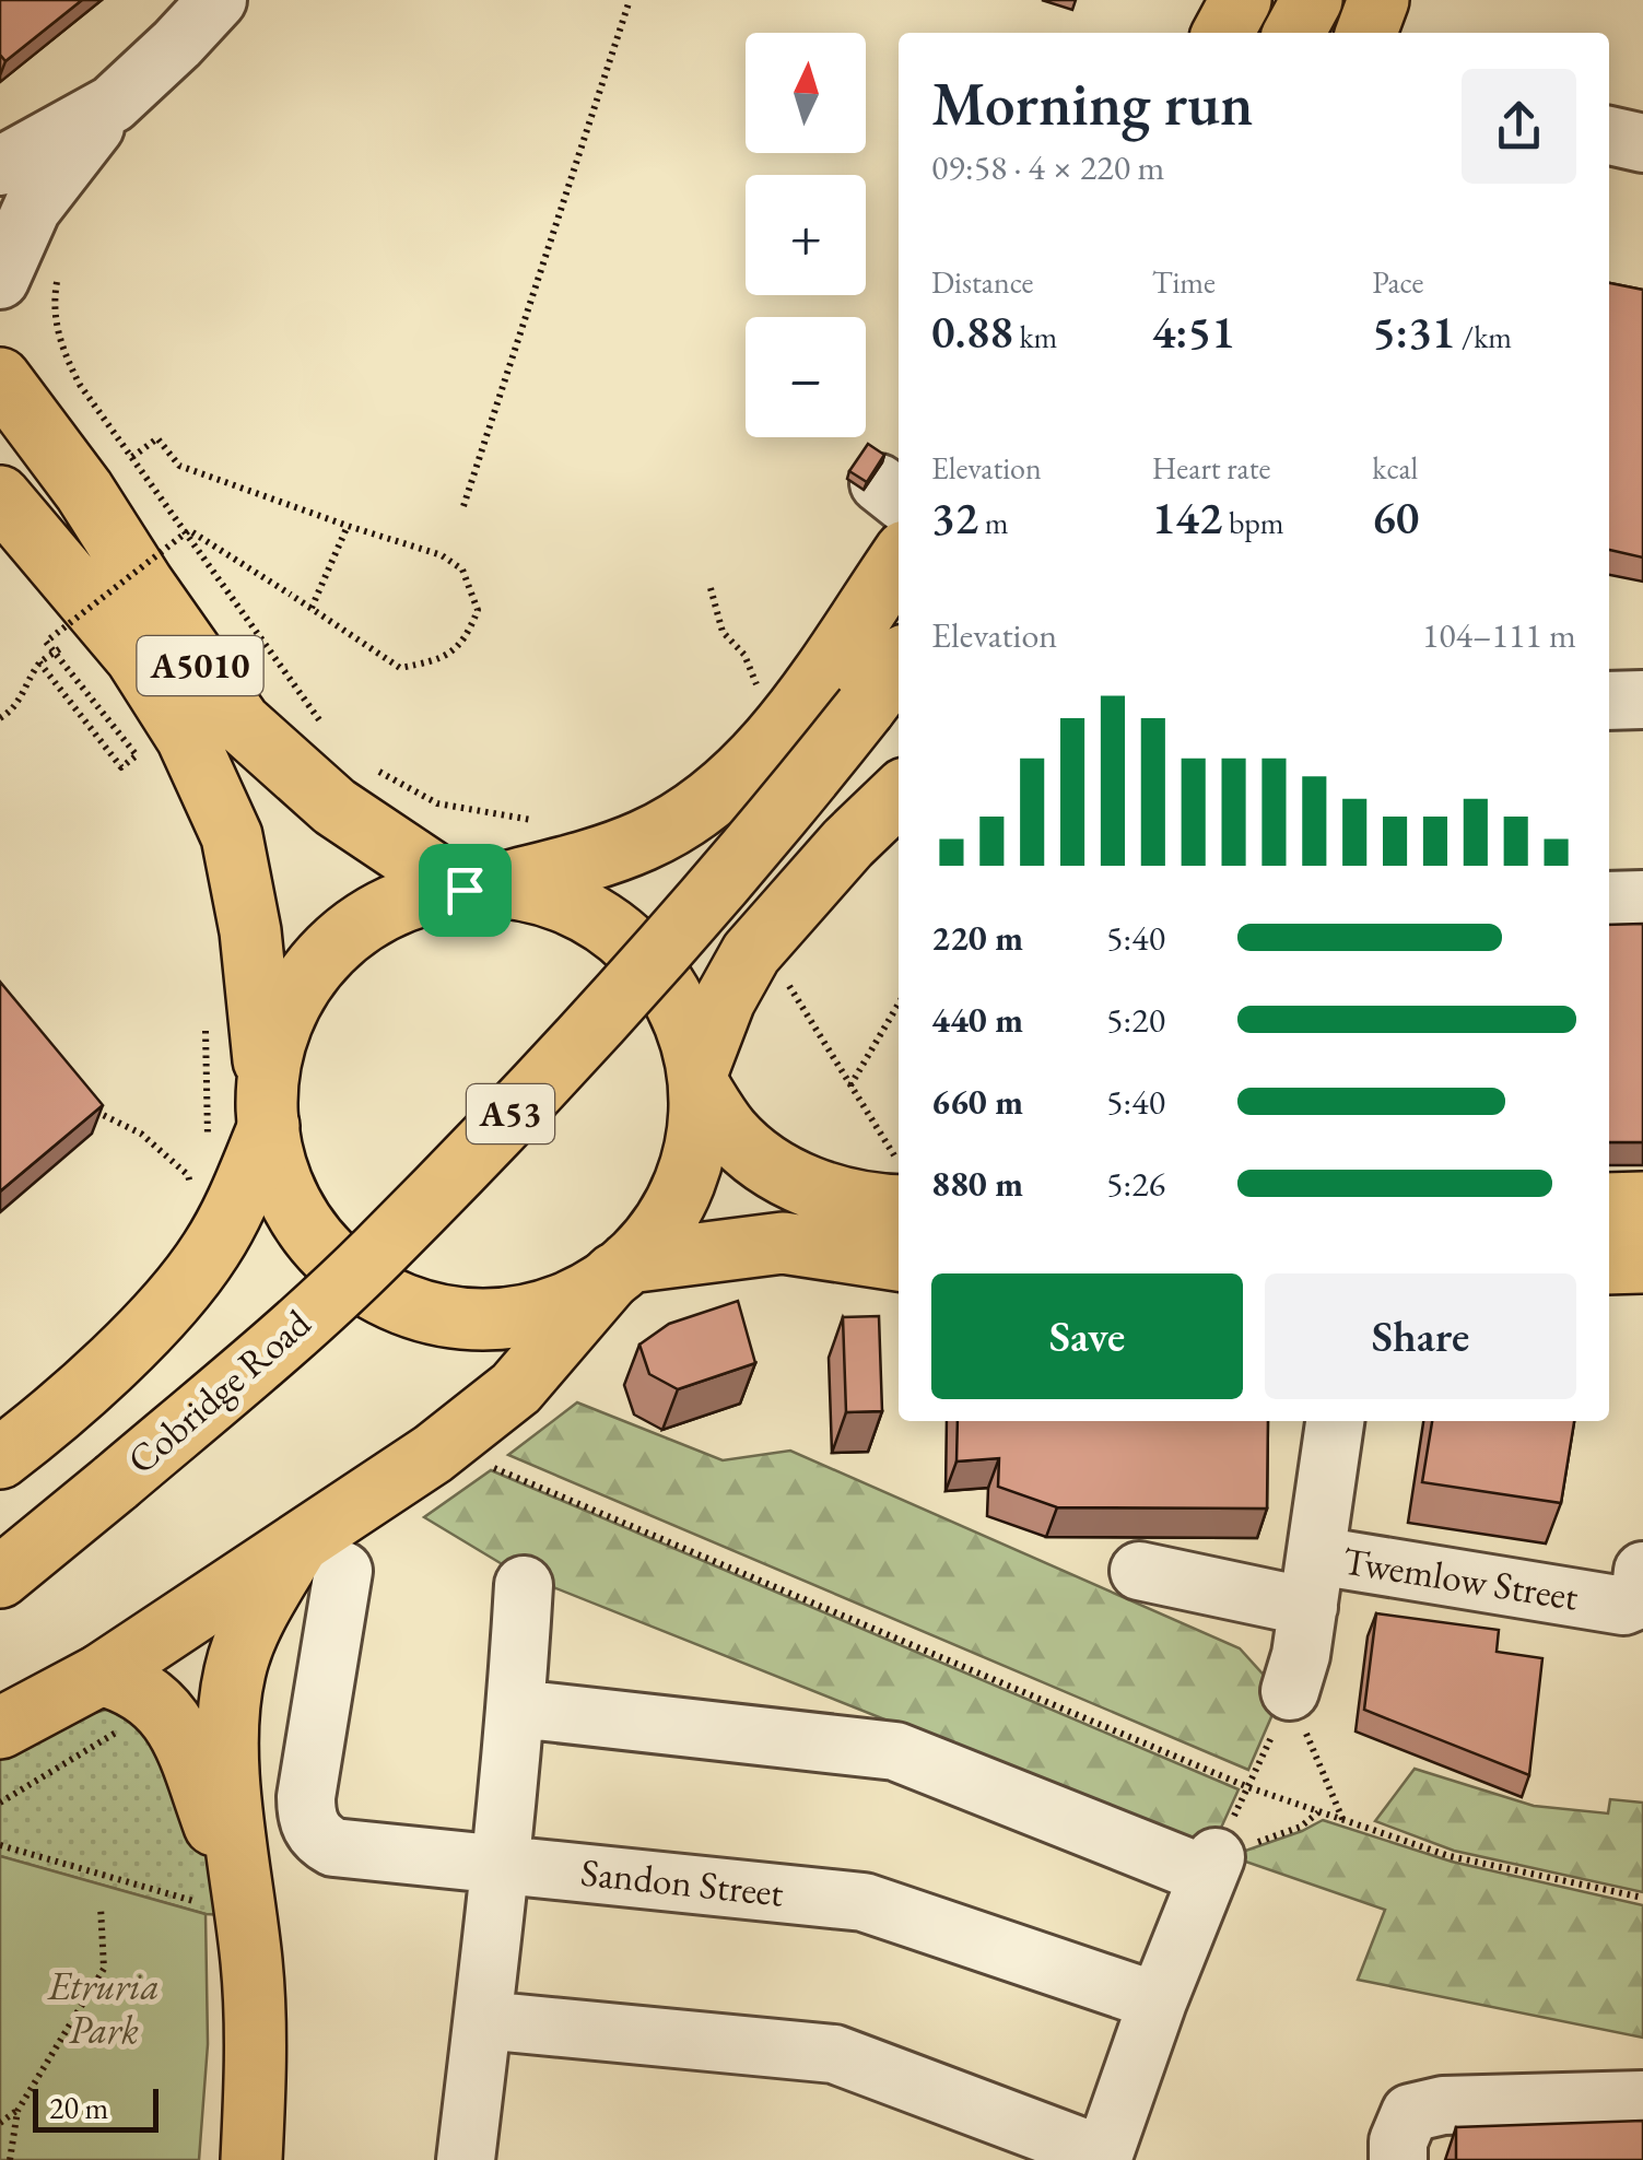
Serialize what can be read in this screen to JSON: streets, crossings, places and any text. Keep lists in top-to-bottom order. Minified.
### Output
{"streets":{"main road":["A5010","A53","Cobridge Road"],"street":["Twemlow Street","Sandon Street"]},"parks":["Etruria Park"],"scale_bar":"20 m","north":"top","page":{"map_buttons":["+","−"],"heading":["Morning run","09:58 · 4 × 220 m"],"stats":[["Distance","0.88 km"],["Time","4:51"],["Pace","5:31 /km"],["Elevation","32 m"],["Heart rate","142 bpm"],["kcal","60"]],"chart":["Elevation","104–111 m"],"list":[{"name":"220 m","note":"5:40"},{"name":"440 m","note":"5:20"},{"name":"660 m","note":"5:40"},{"name":"880 m","note":"5:26"}],"buttons":["Save","Share"],"scale":"20 m"}}
